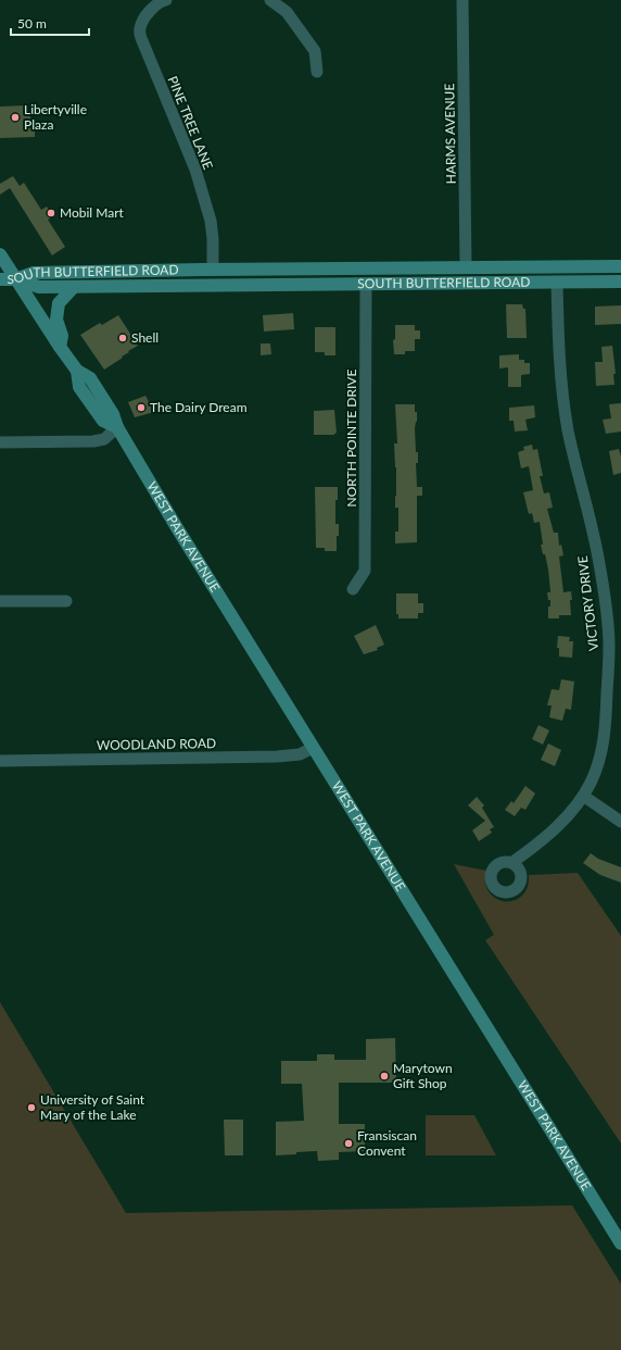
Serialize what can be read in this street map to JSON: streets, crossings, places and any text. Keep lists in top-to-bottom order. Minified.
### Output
{"streets":{"main road":["SOUTH BUTTERFIELD ROAD","WEST PARK AVENUE"],"street":["PINE TREE LANE","HARMS AVENUE","NORTH POINTE DRIVE","VICTORY DRIVE","WOODLAND ROAD"]},"crossings":[["PINE TREE LANE","SOUTH BUTTERFIELD ROAD"],["HARMS AVENUE","SOUTH BUTTERFIELD ROAD"],["SOUTH BUTTERFIELD ROAD","NORTH POINTE DRIVE"],["SOUTH BUTTERFIELD ROAD","WEST PARK AVENUE"],["SOUTH BUTTERFIELD ROAD","VICTORY DRIVE"],["WEST PARK AVENUE","WOODLAND ROAD"]],"places":["Libertyville Plaza","Mobil Mart","Shell","The Dairy Dream","Marytown Gift Shop","University of Saint Mary of the Lake","Fransiscan Convent"],"scale_bar":"50 m"}
